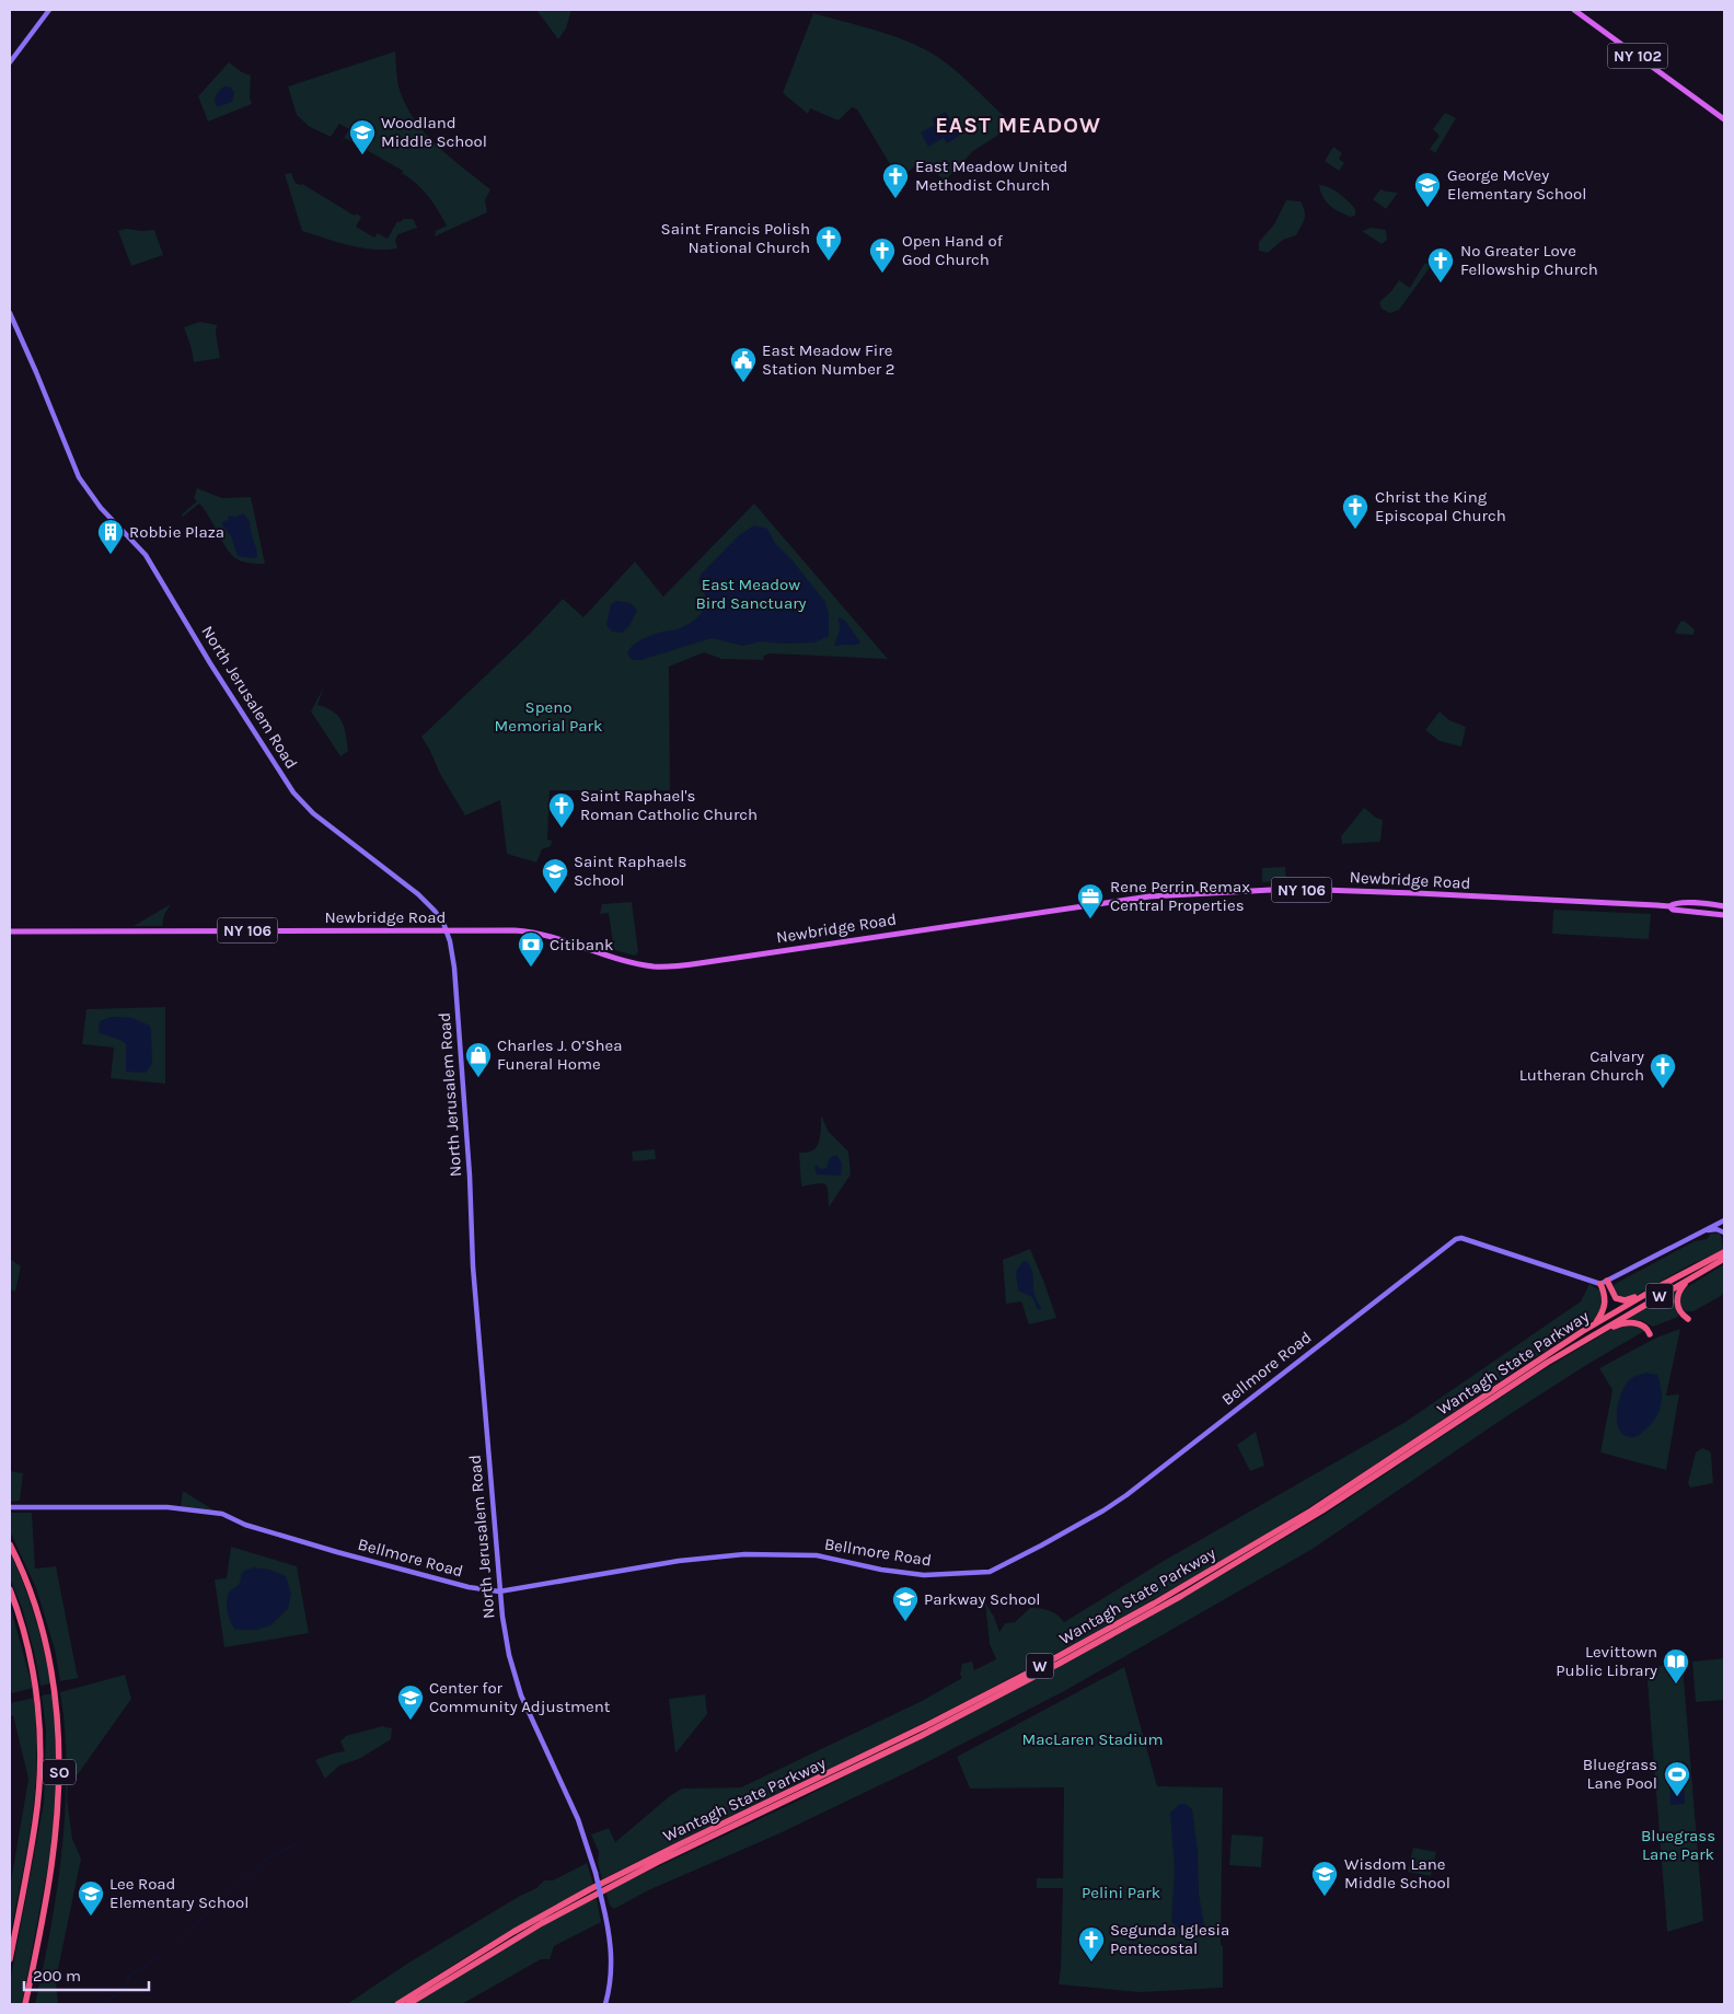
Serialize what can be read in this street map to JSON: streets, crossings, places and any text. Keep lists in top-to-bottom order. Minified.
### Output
{"streets":{"highway":["W","Wantagh State Parkway","SO"],"main road":["NY 102","North Jerusalem Road","Newbridge Road","NY 106","Bellmore Road"]},"crossings":[["North Jerusalem Road","Newbridge Road"],["North Jerusalem Road","Bellmore Road"]],"districts":["EAST MEADOW"],"parks":["East Meadow Bird Sanctuary","Speno Memorial Park","MacLaren Stadium","Bluegrass Lane Park","Pelini Park"],"places":{"school or university":["Woodland Middle School","George McVey Elementary School","Saint Raphaels School","Parkway School","Center for Community Adjustment","Wisdom Lane Middle School","Lee Road Elementary School"],"church":["East Meadow United Methodist Church","Saint Francis Polish National Church","Open Hand of God Church","No Greater Love Fellowship Church","Christ the King Episcopal Church","Saint Raphael's Roman Catholic Church","Calvary Lutheran Church","Segunda Iglesia Pentecostal"],"public building":["East Meadow Fire Station Number 2"],"building":["Robbie Plaza"],"office":["Rene Perrin Remax Central Properties"],"bank":["Citibank"],"shop":["Charles J. O’Shea Funeral Home"],"library":["Levittown Public Library"],"sports":["Bluegrass Lane Pool"]},"scale_bar":"200 m"}
